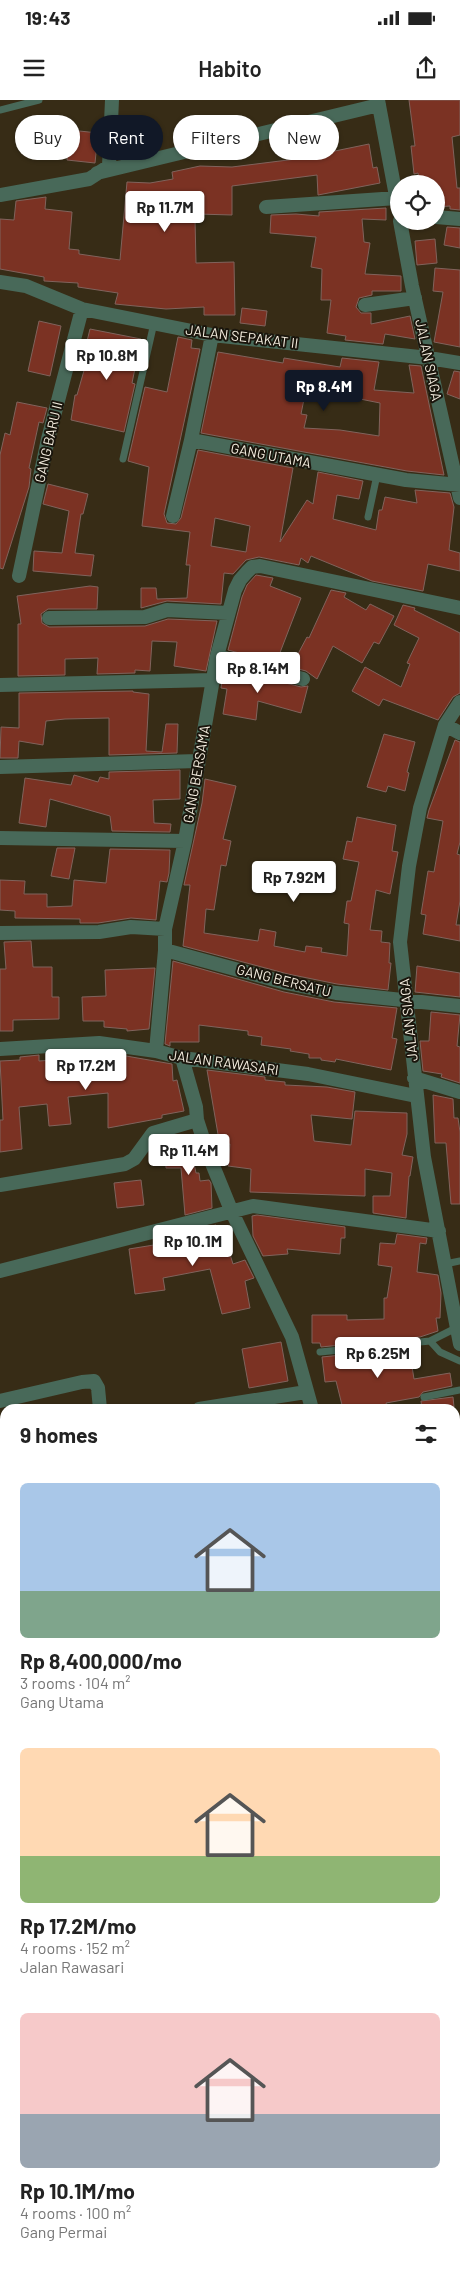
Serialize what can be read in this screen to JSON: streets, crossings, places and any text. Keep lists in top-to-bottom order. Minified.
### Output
{"streets":{"street":["JALAN SEPAKAT II","JALAN SIAGA","GANG BARU II","GANG UTAMA","GANG BERSAMA","GANG BERSATU","JALAN RAWASARI"]},"crossings":[["JALAN SEPAKAT II","JALAN SIAGA"],["JALAN SEPAKAT II","GANG BARU II"],["JALAN SIAGA","GANG UTAMA"],["JALAN SIAGA","GANG BERSATU"],["JALAN SIAGA","JALAN RAWASARI"],["GANG BERSAMA","GANG BERSATU"],["GANG BERSAMA","JALAN RAWASARI"]],"page":{"status":"19:43","header":"Habito","chip":["Buy","Rent","Filters","New"],"price":["Rp 11.7M","Rp 10.8M","Rp 8.4M","Rp 8.14M","Rp 7.92M","Rp 17.2M","Rp 11.4M","Rp 10.1M","Rp 6.25M"],"heading":"9 homes","list":[{"name":"Rp 8,400,000/mo","note":"3 rooms · 104 m² · Gang Utama"},{"name":"Rp 17.2M/mo","note":"4 rooms · 152 m² · Jalan Rawasari"},{"name":"Rp 10.1M/mo","note":"4 rooms · 100 m² · Gang Permai"}]}}
